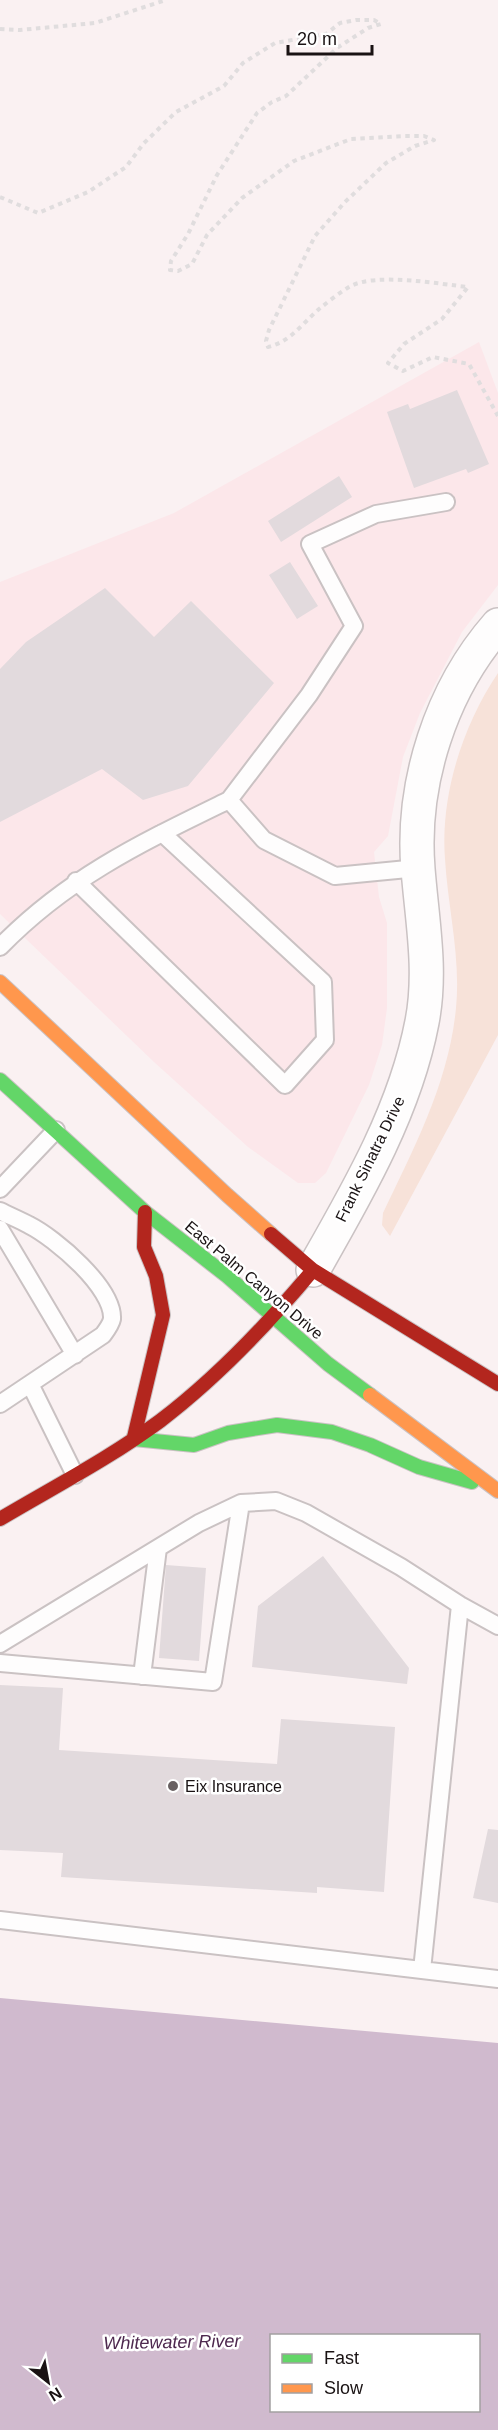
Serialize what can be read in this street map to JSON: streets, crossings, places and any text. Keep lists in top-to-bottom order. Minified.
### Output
{"streets":{"main road":["Frank Sinatra Drive","East Palm Canyon Drive"]},"crossings":[["Frank Sinatra Drive","East Palm Canyon Drive"]],"water":["Whitewater River"],"places":["Eix Insurance"],"legend":["Fast","Slow"],"scale_bar":"20 m","north":"bottom right"}
